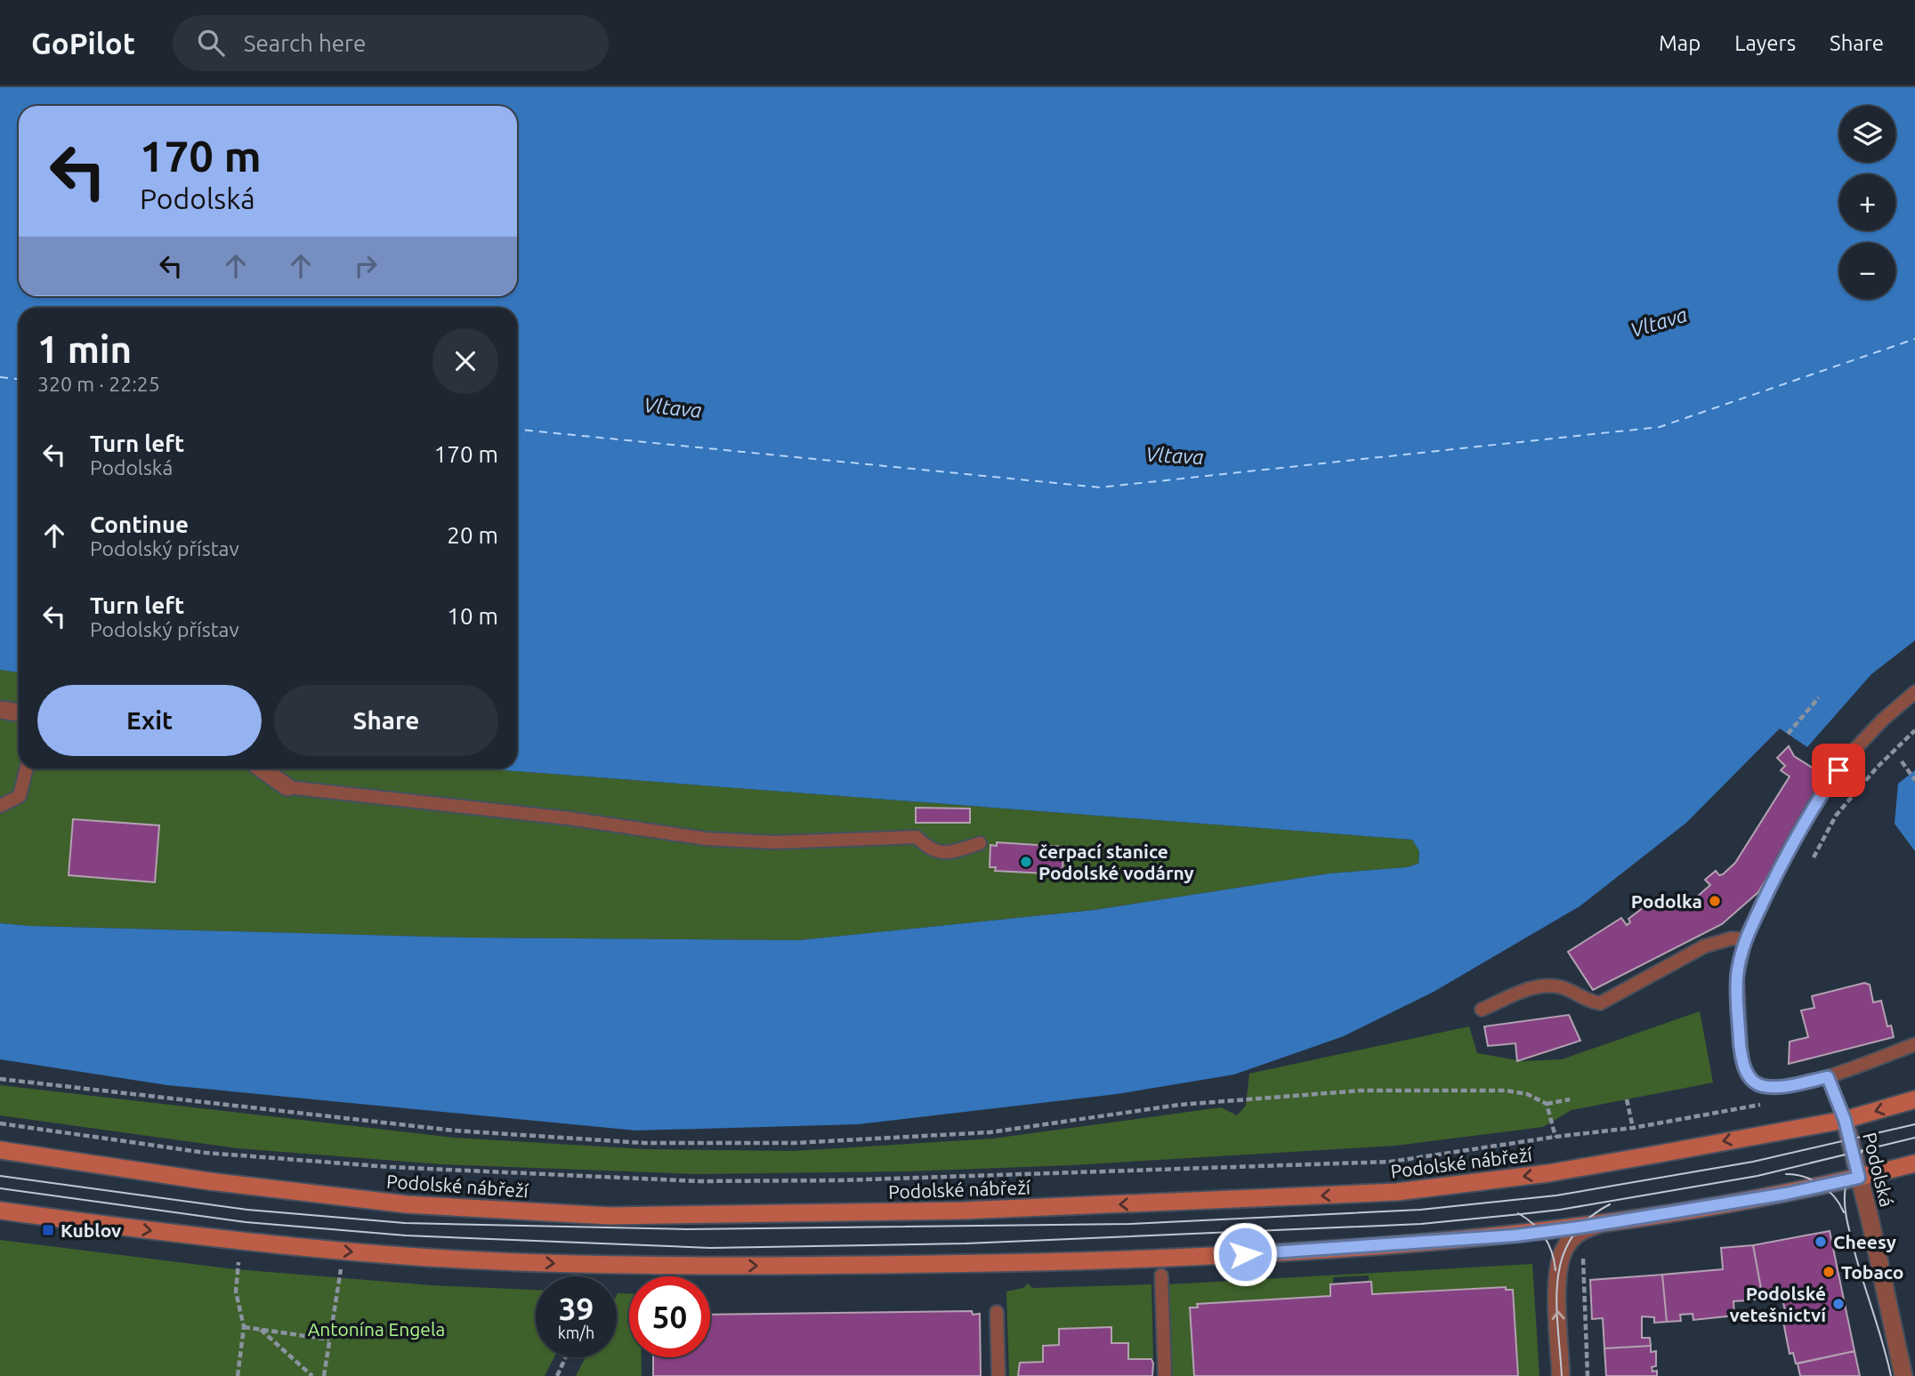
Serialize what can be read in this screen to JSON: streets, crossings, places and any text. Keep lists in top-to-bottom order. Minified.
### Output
{"streets":{"main road":["Podolské nábřeží"],"street":["Podolská"]},"crossings":[["Podolské nábřeží","Podolská"]],"water":["Vltava"],"parks":["Antonína Engela"],"places":{"other":["čerpací stanice Podolské vodárny","Podolka","Cheesy","Tobaco","Podolské vetešnictví"],"transit":["Kublov"]},"page":{"header":"GoPilot","search":"Search here","nav":["Map","Layers","Share"],"map_buttons":["+","−"],"turn":["170 m","Podolská"],"heading":["1 min","320 m · 22:25"],"list":[{"name":"Turn left","note":"Podolská","value":"170 m"},{"name":"Continue","note":"Podolský přístav","value":"20 m"},{"name":"Turn left","note":"Podolský přístav","value":"10 m"}],"buttons":["Exit","Share"],"speed":"39 km/h","limit":"50"}}
